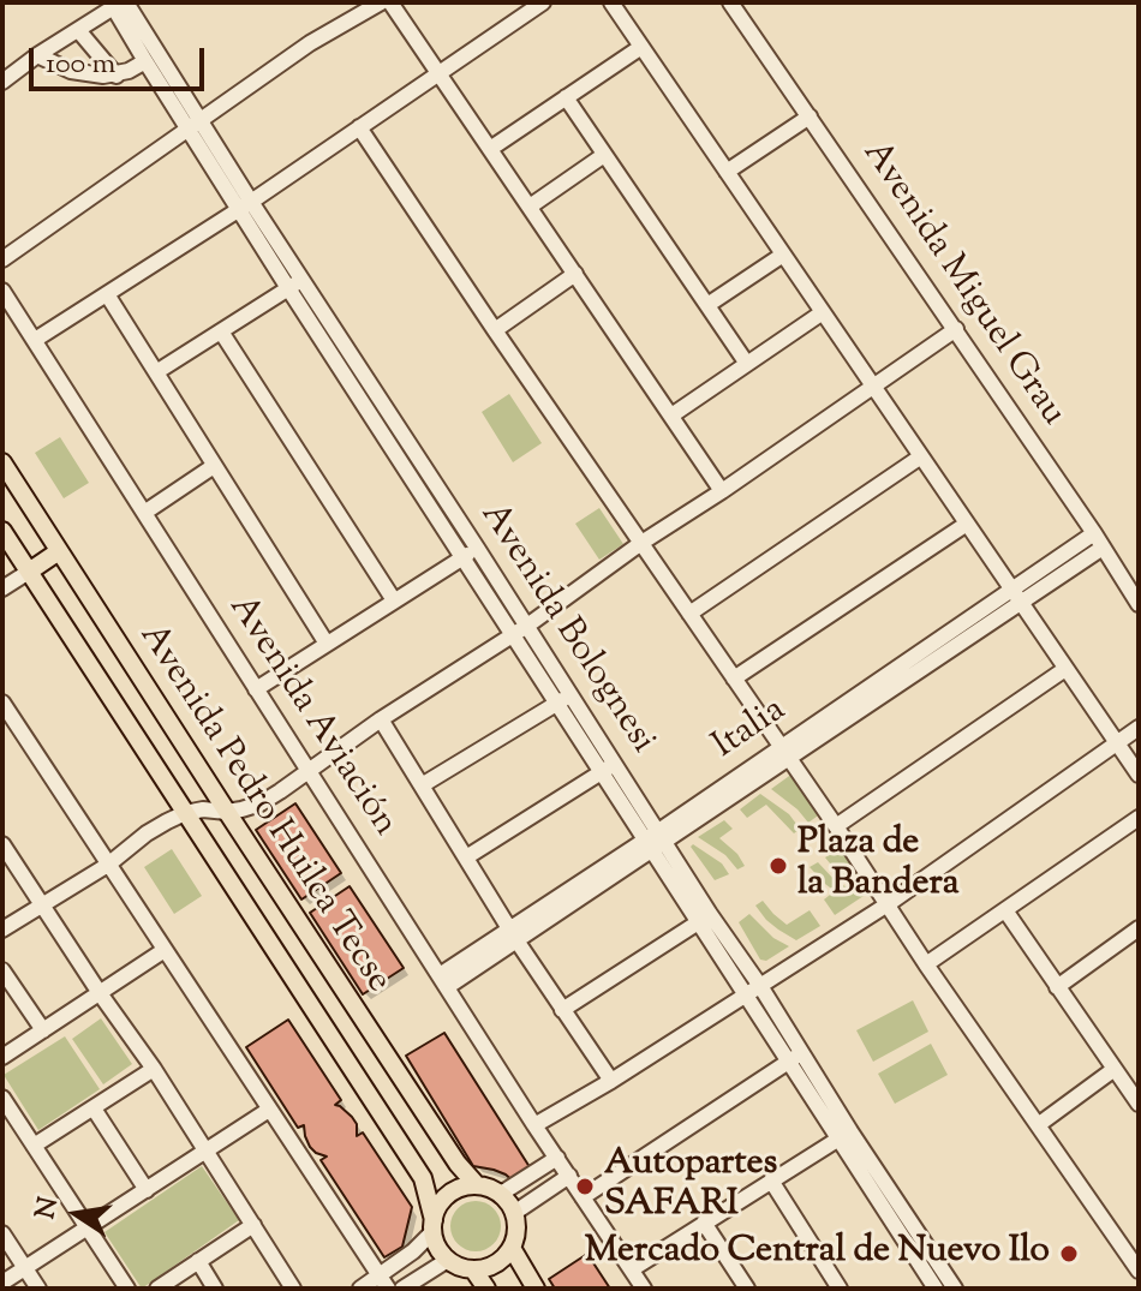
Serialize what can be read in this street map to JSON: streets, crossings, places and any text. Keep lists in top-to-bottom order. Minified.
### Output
{"streets":{"main road":["Avenida Pedro Huilca Tecse"],"street":["Avenida Miguel Grau","Avenida Bolognesi","Avenida Aviación","Italia"]},"crossings":[["Avenida Miguel Grau","Italia"],["Avenida Bolognesi","Italia"],["Avenida Aviación","Italia"]],"places":["Plaza de la Bandera","Autopartes SAFARI","Mercado Central de Nuevo Ilo"],"scale_bar":"100 m","north":"left"}
